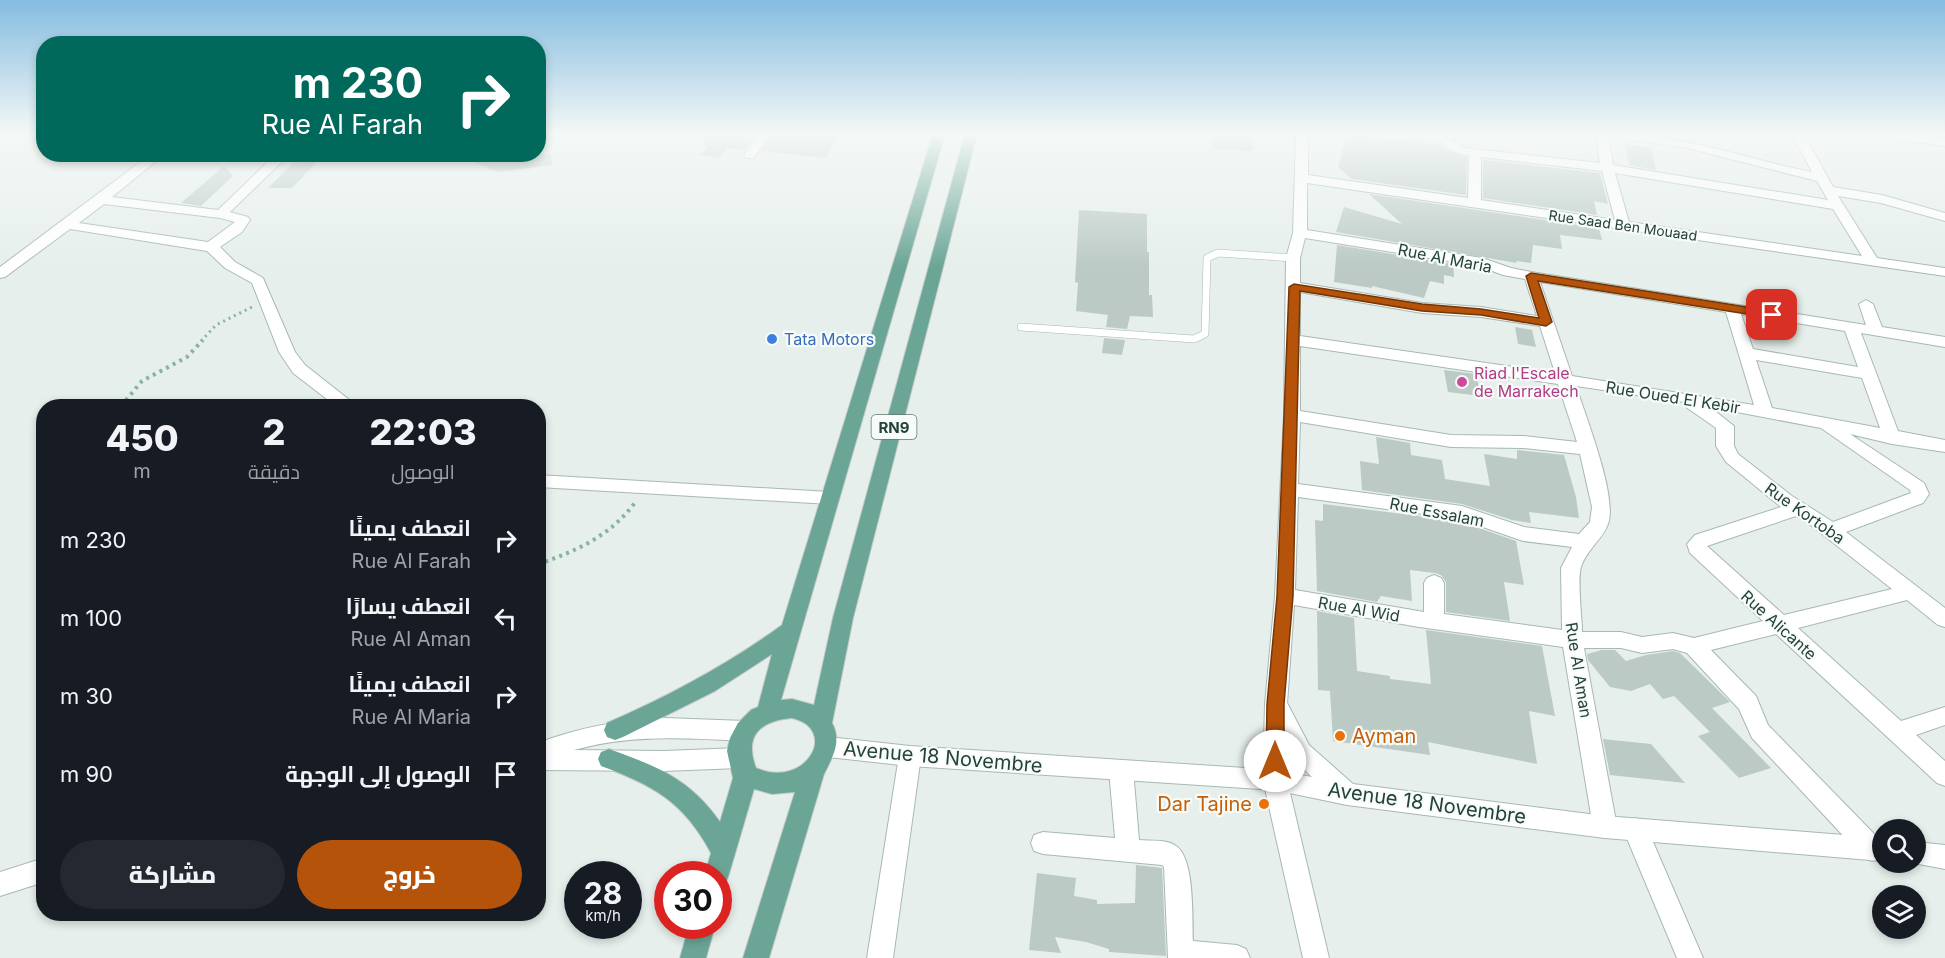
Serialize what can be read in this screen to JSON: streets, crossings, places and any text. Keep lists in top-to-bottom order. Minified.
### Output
{"streets":{"main road":["RN9"],"street":["Rue Saad Ben Mouaad","Rue Al Maria","Rue Oued El Kebir","Rue Essalam","Rue Kortoba","Rue Al Wid","Rue Alicante","Rue Al Aman","Avenue 18 Novembre"]},"crossings":[["Rue Al Maria","Rue Al Aman"],["Rue Oued El Kebir","Rue Kortoba"],["Rue Oued El Kebir","Rue Al Aman"],["RN9","Avenue 18 Novembre"],["Rue Essalam","Rue Al Aman"],["Rue Kortoba","Rue Alicante"],["Rue Al Wid","Rue Al Aman"],["Rue Al Aman","Avenue 18 Novembre"]],"places":["Tata Motors","Riad l'Escale de Marrakech","Ayman","Dar Tajine"],"page":{"turn":["230 m","Rue Al Farah"],"eta":["22:03","الوصول","2","دقيقة","450","m"],"list":[{"name":"انعطف يمينًا","note":"Rue Al Farah","value":"230 m"},{"name":"انعطف يسارًا","note":"Rue Al Aman","value":"100 m"},{"name":"انعطف يمينًا","note":"Rue Al Maria","value":"30 m"},{"name":"الوصول إلى الوجهة","value":"90 m"}],"buttons":["خروج","مشاركة"],"speed":"28 km/h","limit":"30"}}
